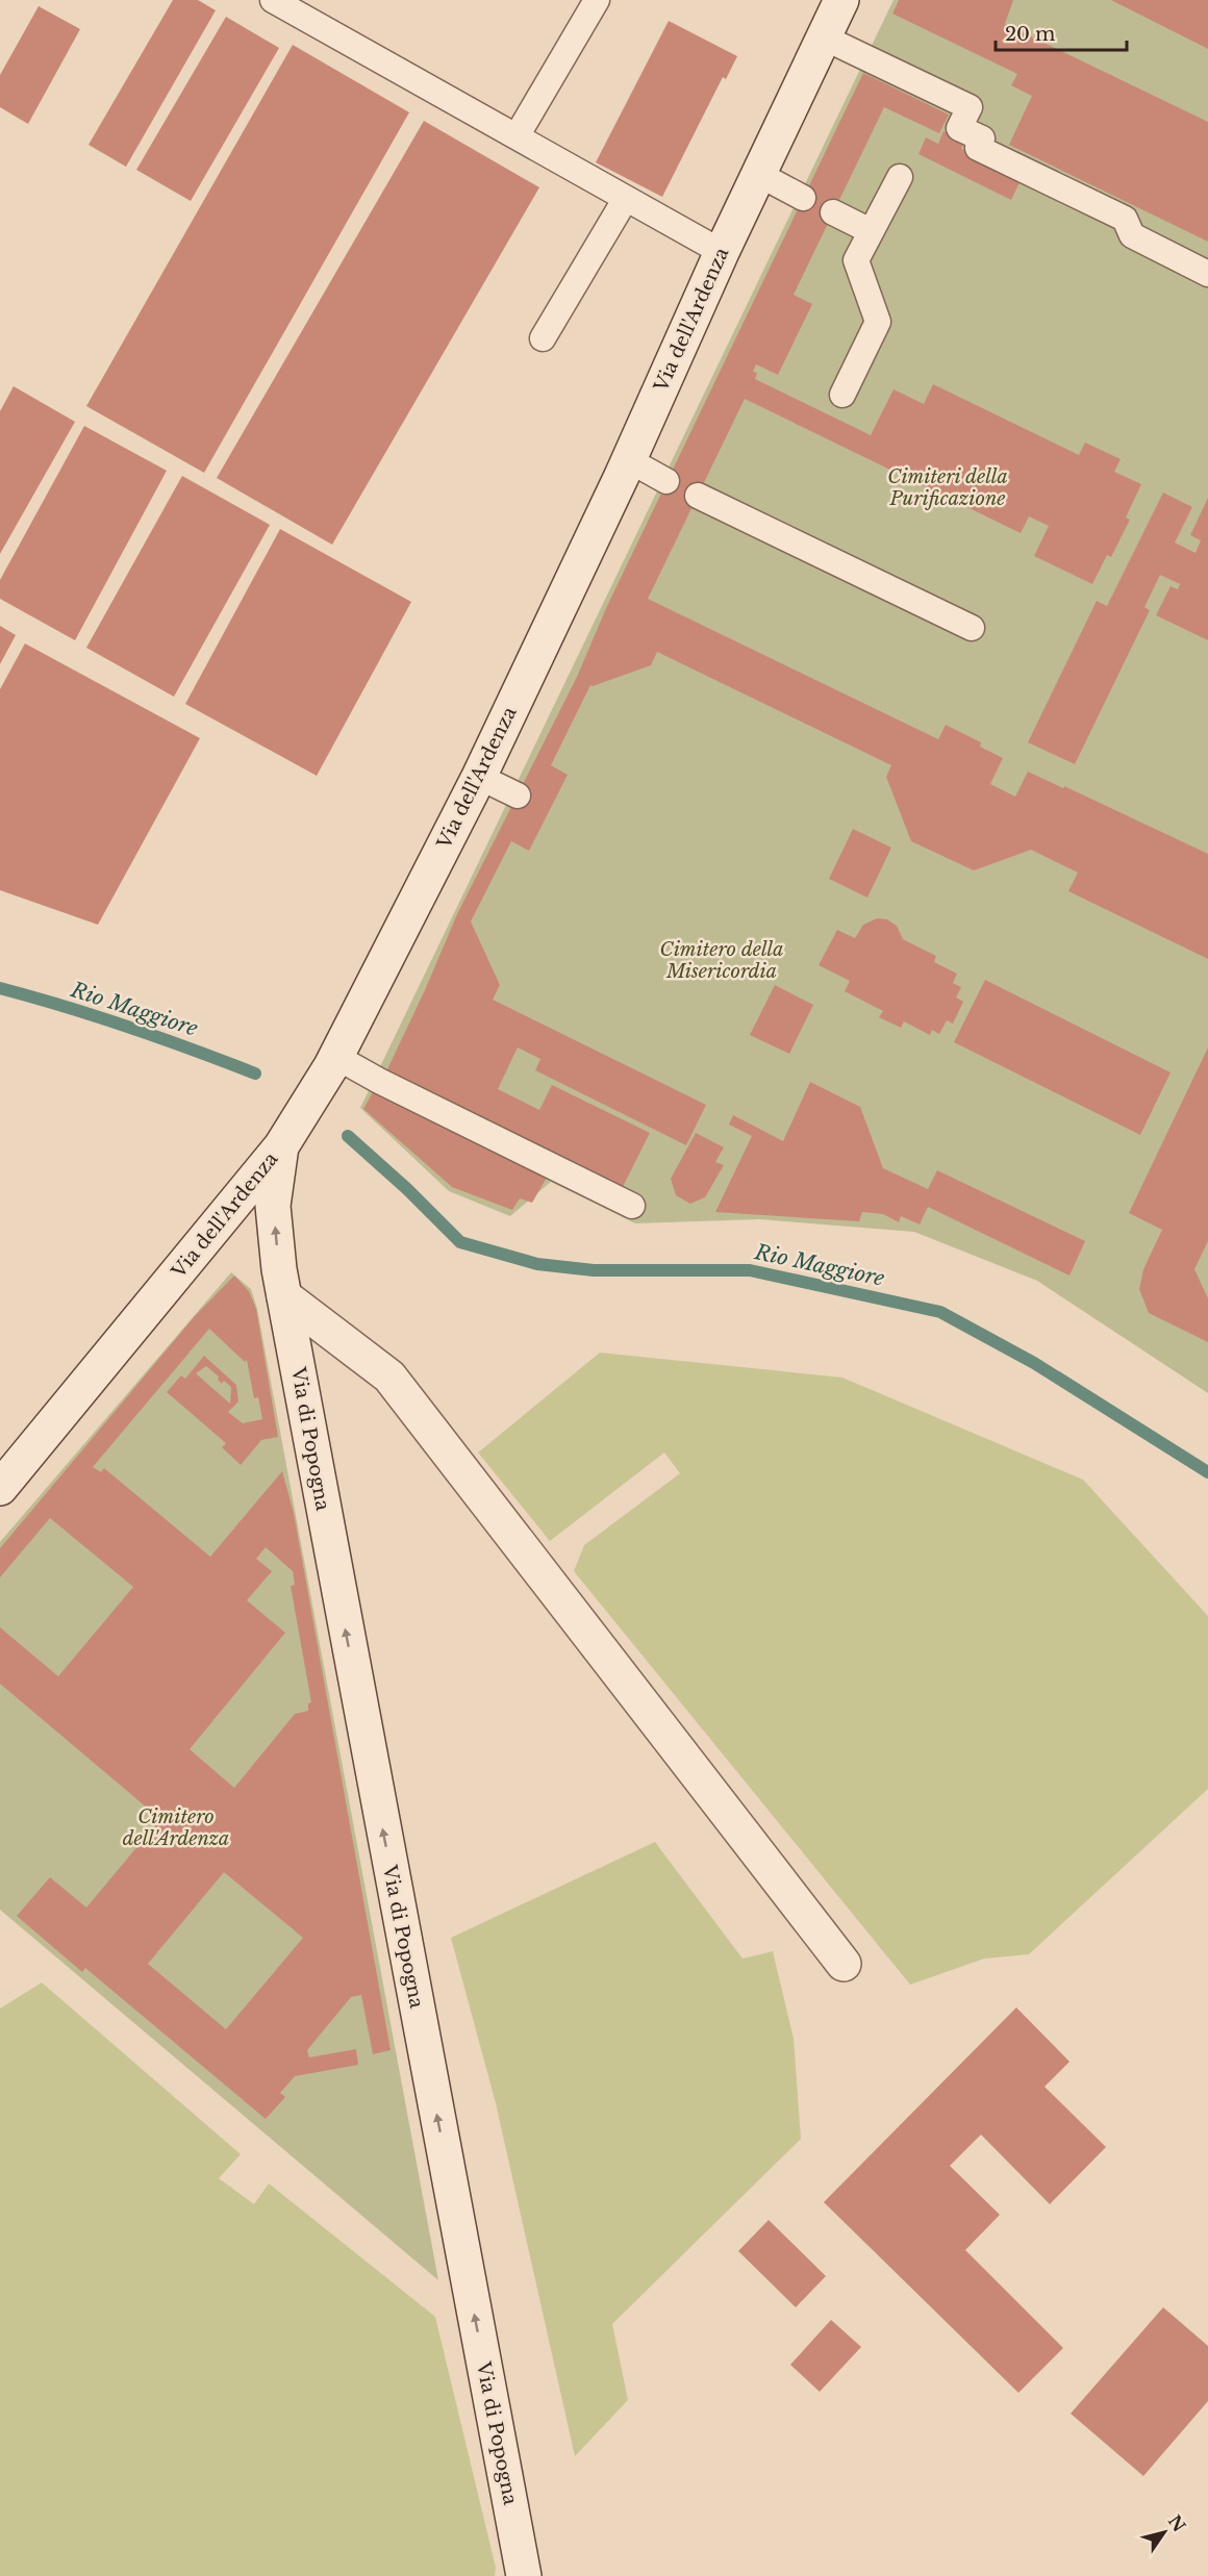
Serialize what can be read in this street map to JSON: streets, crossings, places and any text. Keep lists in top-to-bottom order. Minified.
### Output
{"streets":{"main road":["Via dell'Ardenza","Via di Popogna"]},"crossings":[["Via dell'Ardenza","Via di Popogna"]],"one_way":["Via di Popogna"],"water":["Rio Maggiore"],"parks":["Cimiteri della Purificazione","Cimitero della Misericordia","Cimitero dell'Ardenza"],"scale_bar":"20 m","north":"top right"}
